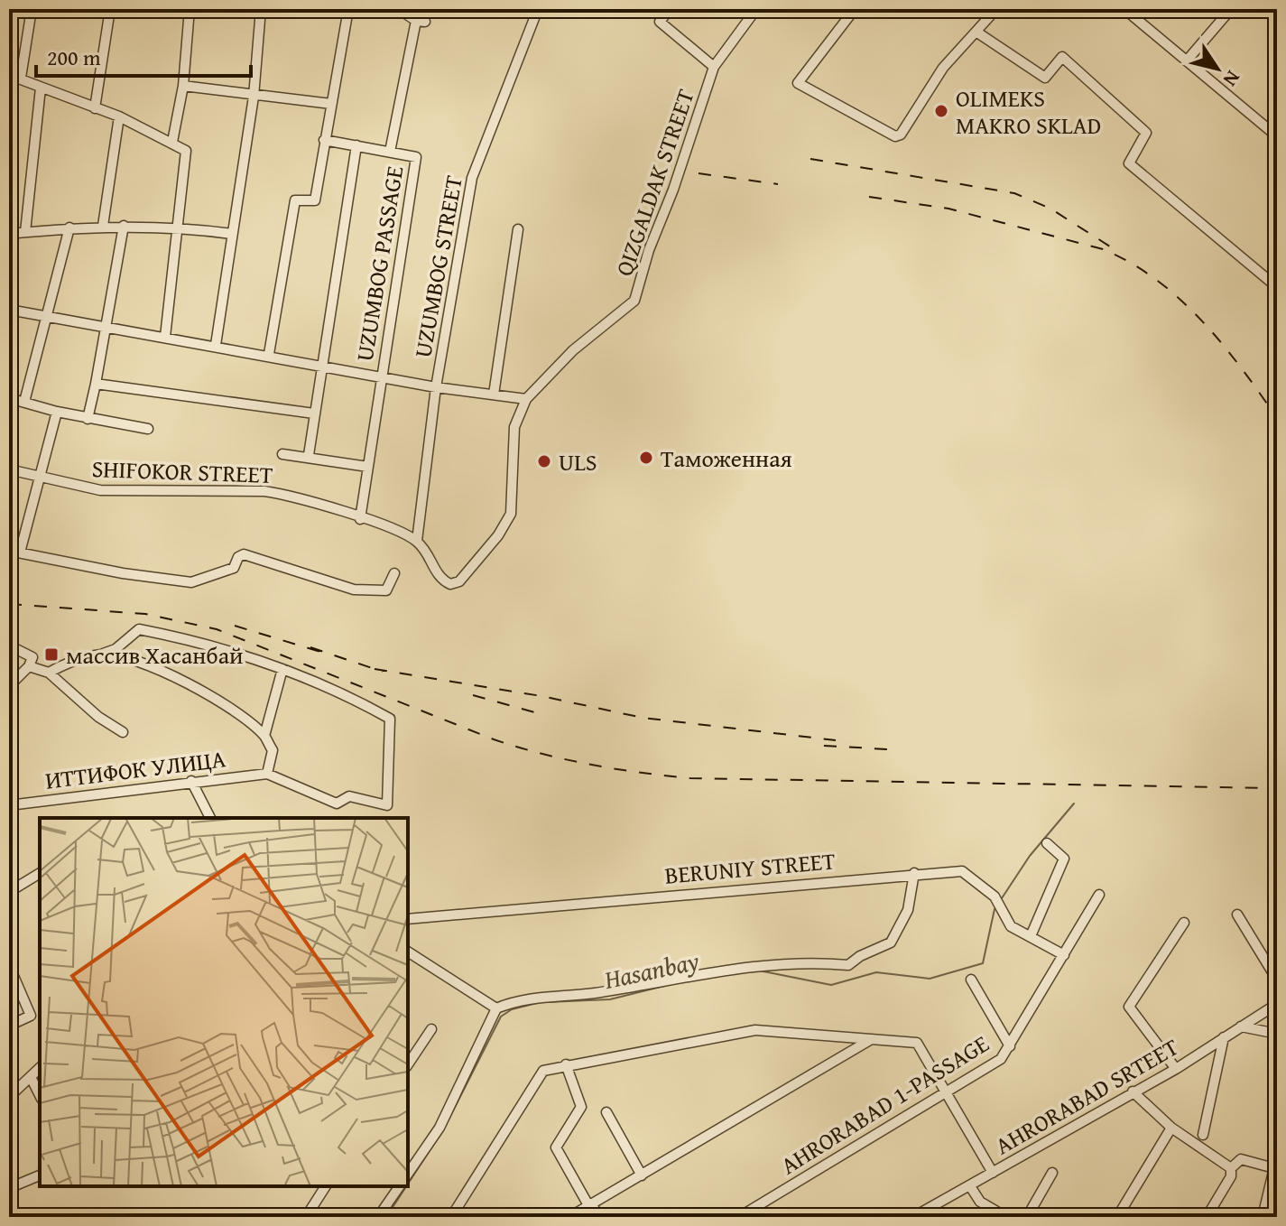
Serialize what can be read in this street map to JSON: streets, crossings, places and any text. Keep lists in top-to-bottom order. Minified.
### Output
{"streets":{"street":["QIZGALDAK STREET","UZUMBOG PASSAGE","UZUMBOG STREET","SHIFOKOR STREET","ИТТИФОК УЛИЦА","BERUNIY STREET","AHRORABAD SRTEET","AHRORABAD 1-PASSAGE"]},"crossings":[["QIZGALDAK STREET","UZUMBOG STREET"],["QIZGALDAK STREET","SHIFOKOR STREET"],["UZUMBOG PASSAGE","SHIFOKOR STREET"],["UZUMBOG STREET","SHIFOKOR STREET"],["BERUNIY STREET","AHRORABAD 1-PASSAGE"]],"water":["Hasanbay"],"places":{"other":["OLIMEKS MAKRO SKLAD","Таможенная","ULS"],"transit":["массив Хасанбай"]},"scale_bar":"200 m","north":"bottom right"}
